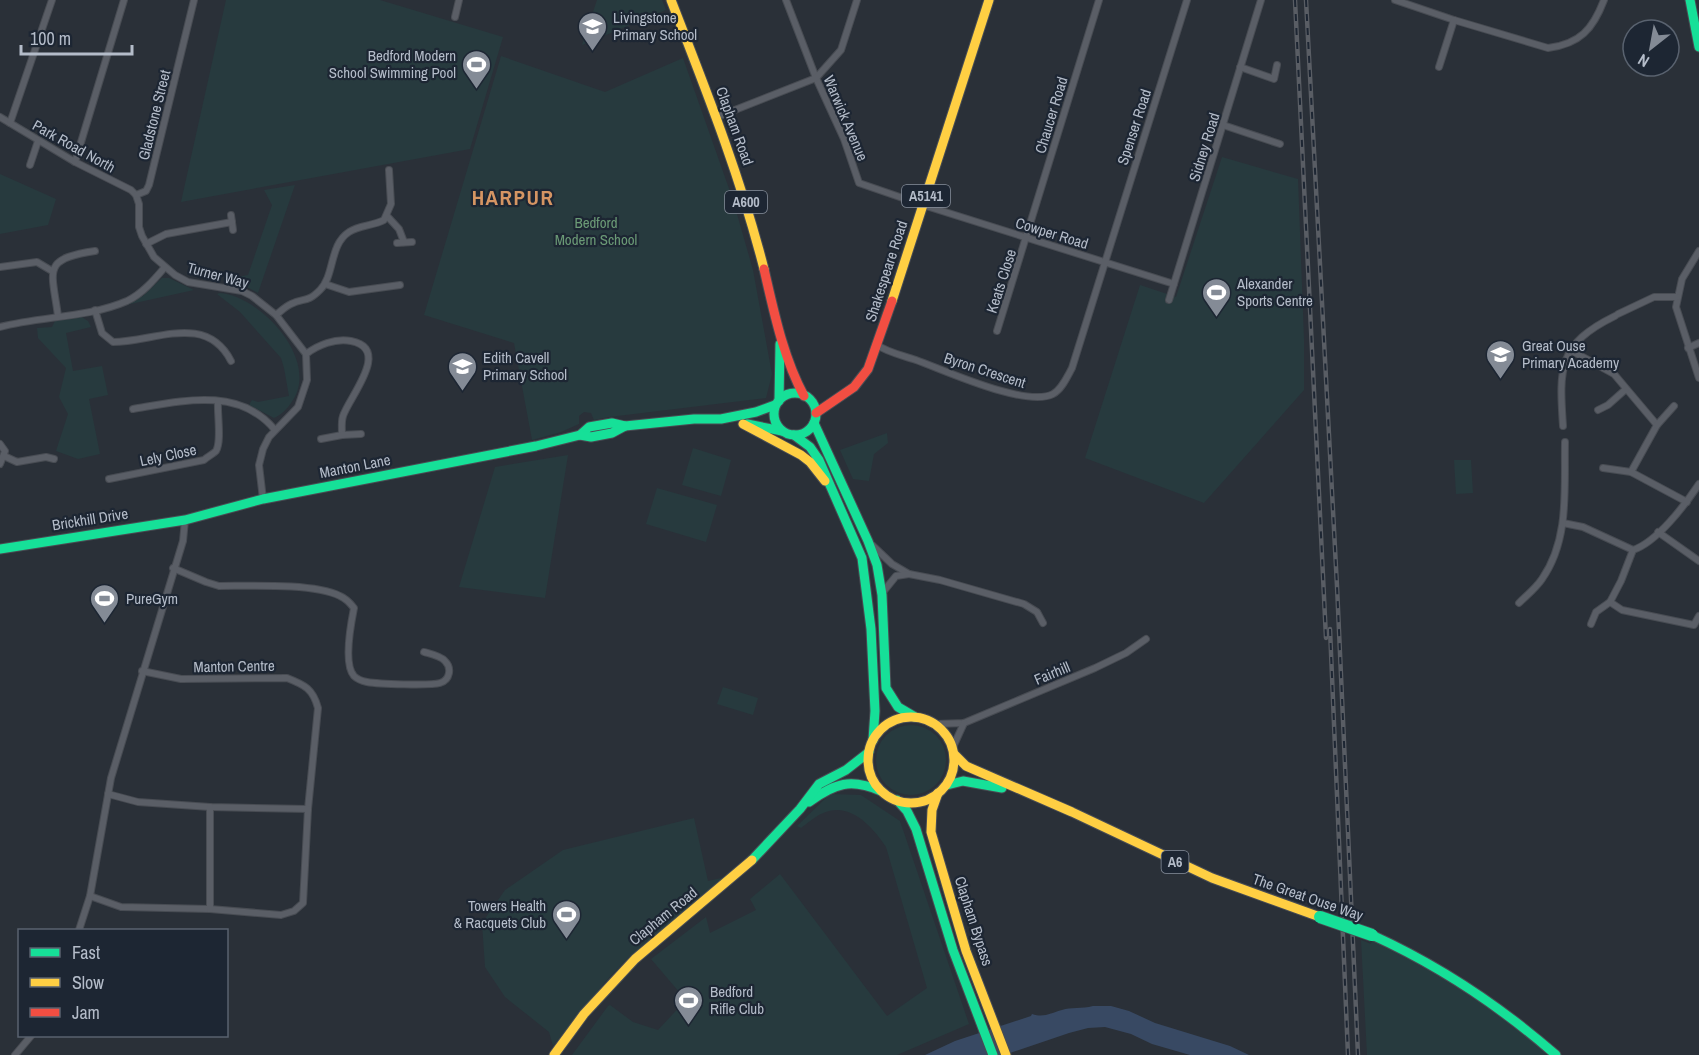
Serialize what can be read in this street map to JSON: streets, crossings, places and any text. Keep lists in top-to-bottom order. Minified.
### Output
{"streets":{"main road":["Clapham Road","A5141","A600","Shakespeare Road","Manton Lane","Brickhill Drive","A6","The Great Ouse Way","Clapham Bypass"],"street":["Gladstone Street","Chaucer Road","Warwick Avenue","Spenser Road","Park Road North","Sidney Road","Cowper Road","Turner Way","Keats Close","Byron Crescent","Lely Close","Manton Centre","Fairhill"]},"crossings":[["Gladstone Street","Park Road North"],["Gladstone Street","Turner Way"],["Chaucer Road","Cowper Road"],["Chaucer Road","Keats Close"],["Warwick Avenue","Cowper Road"],["Warwick Avenue","Shakespeare Road"],["Clapham Road","A600"],["Clapham Road","Shakespeare Road"],["Clapham Road","Manton Lane"],["Clapham Road","Fairhill"],["Clapham Road","The Great Ouse Way"],["Clapham Road","Clapham Bypass"],["Spenser Road","Cowper Road"],["Spenser Road","Byron Crescent"],["Park Road North","Turner Way"],["Sidney Road","Cowper Road"],["A600","Shakespeare Road"],["A600","Manton Lane"],["A600","Fairhill"],["A600","The Great Ouse Way"],["A600","Clapham Bypass"],["Cowper Road","Shakespeare Road"],["Cowper Road","Keats Close"],["Cowper Road","Byron Crescent"],["Shakespeare Road","Byron Crescent"],["Shakespeare Road","Manton Lane"],["Manton Lane","Brickhill Drive"],["Fairhill","The Great Ouse Way"],["Fairhill","Clapham Bypass"],["The Great Ouse Way","Clapham Bypass"]],"districts":["HARPUR"],"parks":["Bedford Modern School"],"places":{"school or university":["Livingstone Primary School","Great Ouse Primary Academy","Edith Cavell Primary School"],"sports":["Bedford Modern School Swimming Pool","Alexander Sports Centre","PureGym","Towers Health & Racquets Club","Bedford Rifle Club"]},"legend":["Fast","Slow","Jam"],"scale_bar":"100 m","north":"bottom left"}
